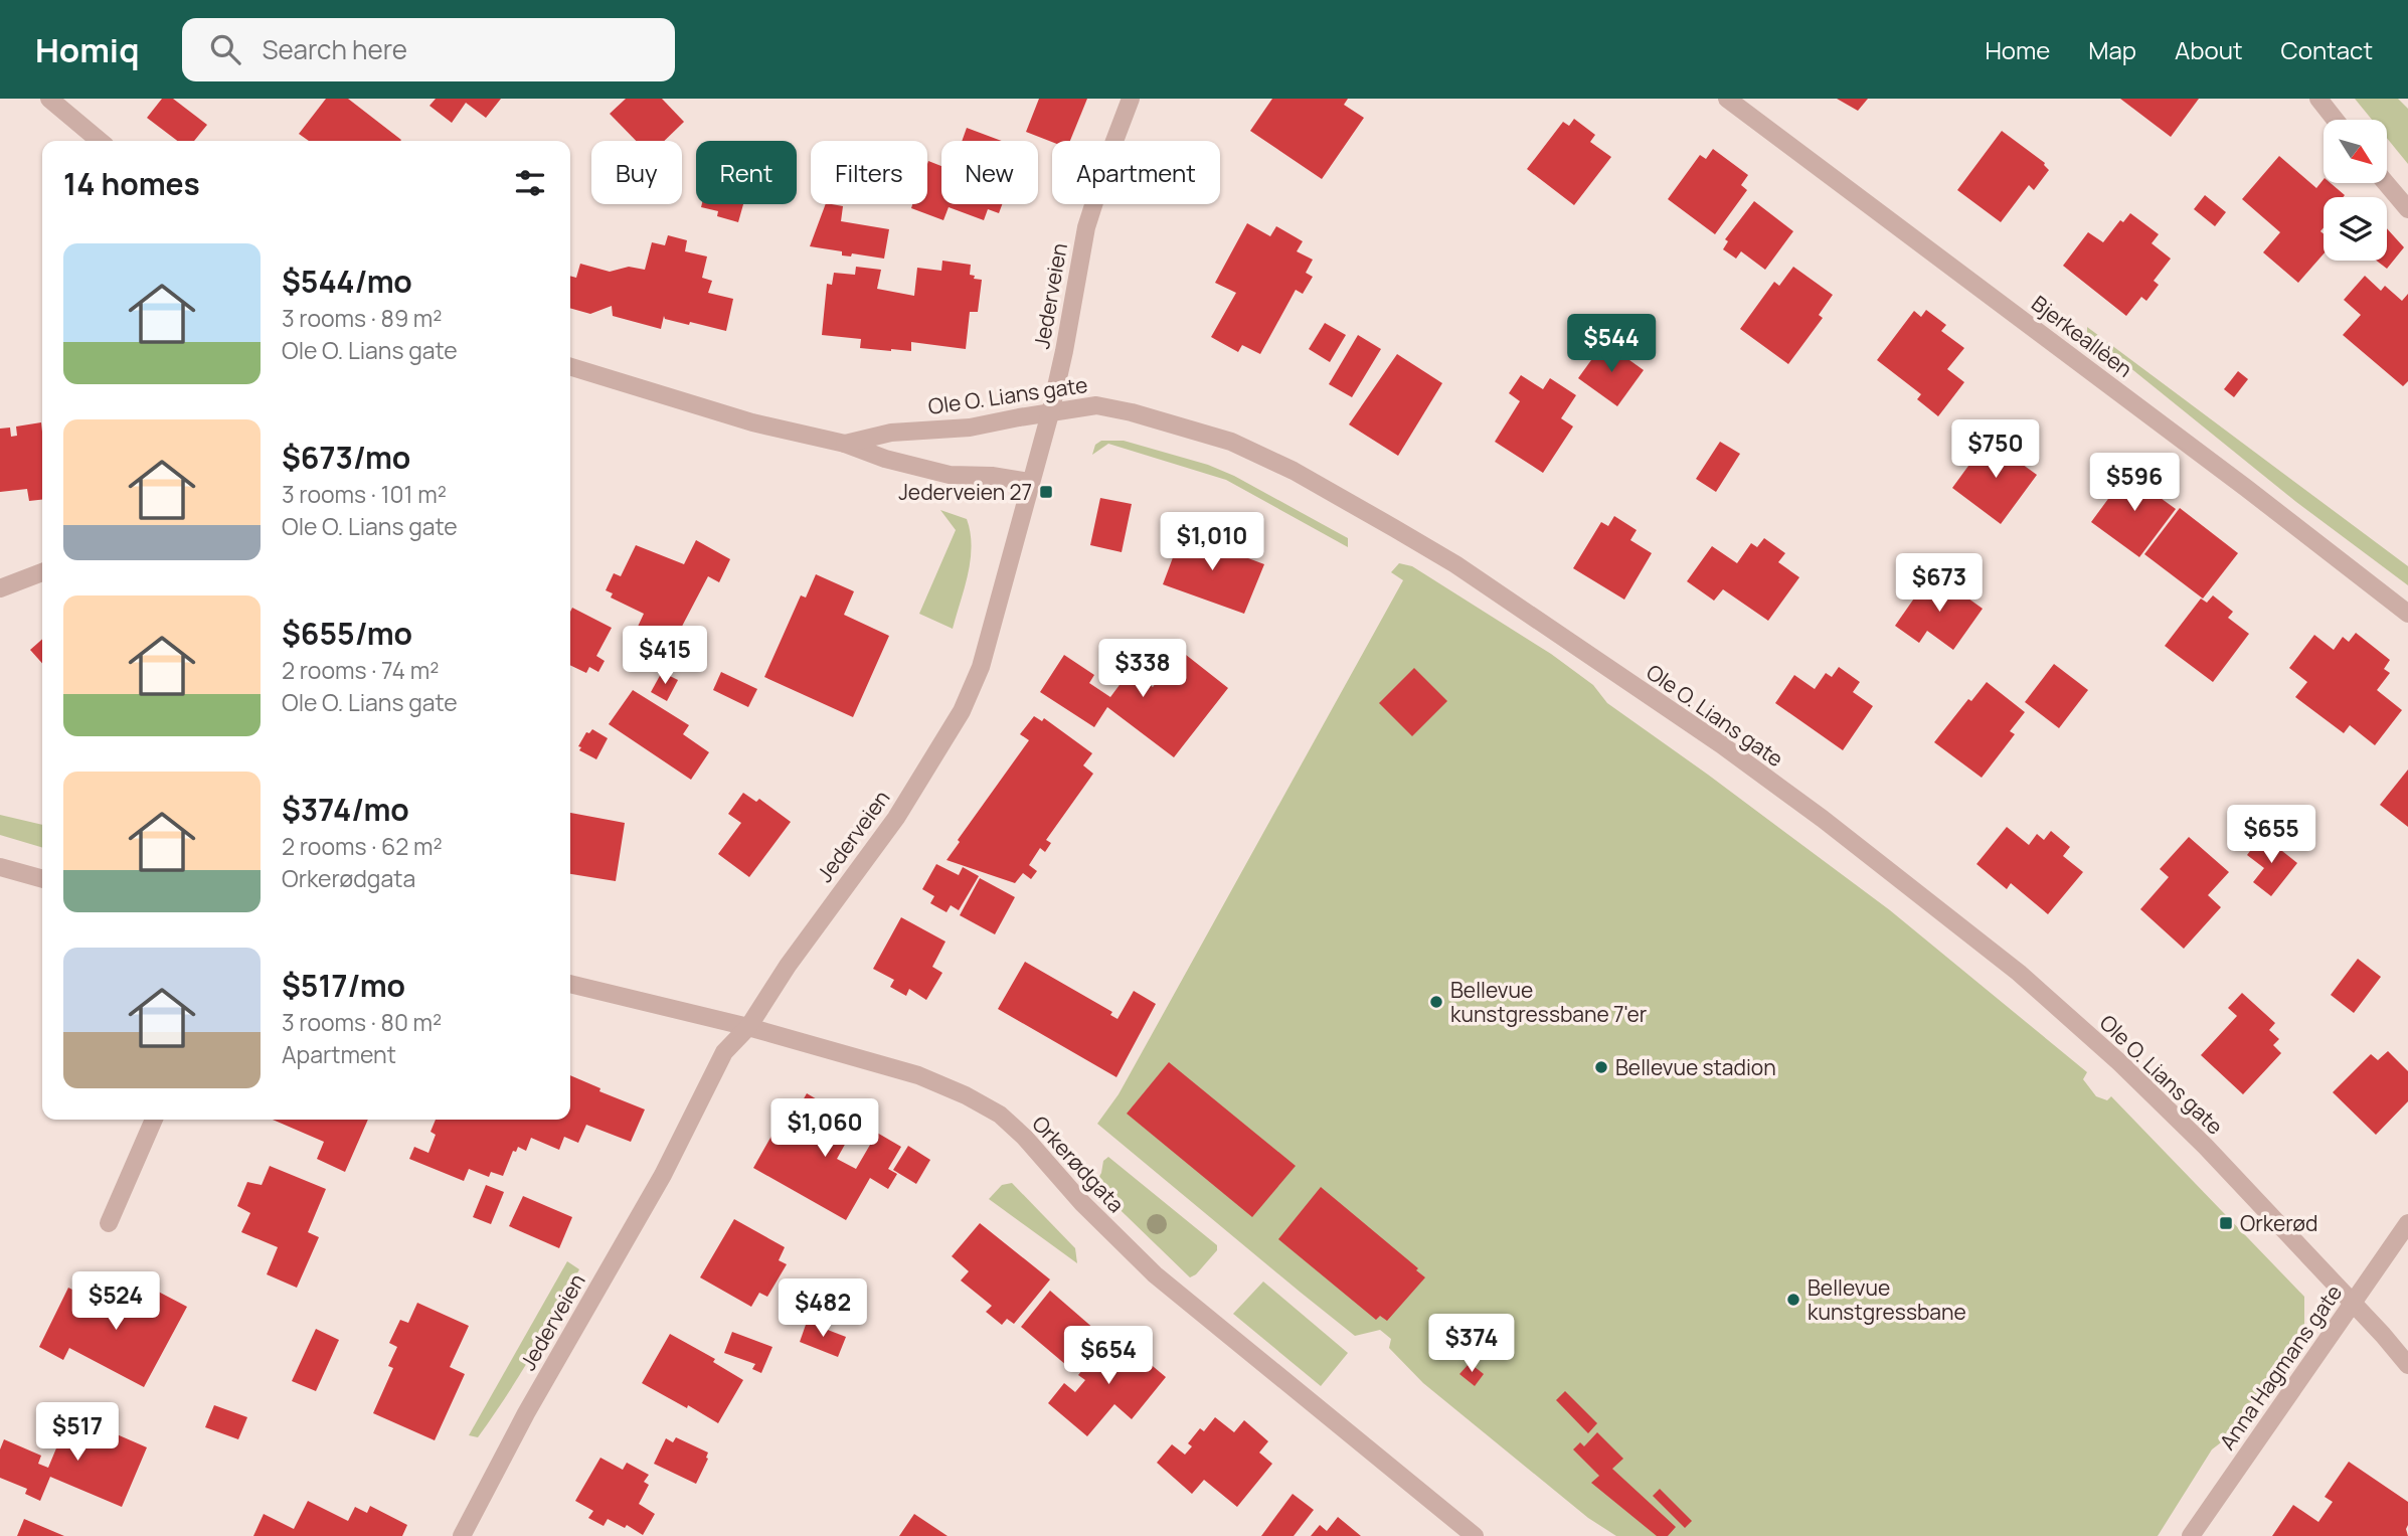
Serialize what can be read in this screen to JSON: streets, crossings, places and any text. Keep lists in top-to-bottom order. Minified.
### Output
{"streets":{"street":["Jederveien","Bjerkeallèen","Ole O. Lians gate","Orkerødgata","Anna Hagmans gate"]},"crossings":[["Jederveien","Ole O. Lians gate"],["Jederveien","Orkerødgata"],["Ole O. Lians gate","Anna Hagmans gate"]],"places":{"transit":["Jederveien 27","Orkerød"],"other":["Bellevue kunstgressbane 7'er","Bellevue stadion","Bellevue kunstgressbane"]},"north":"bottom right","page":{"header":"Homiq","search":"Search here","nav":["Home","Map","About","Contact"],"chip":["Buy","Rent","Filters","New","Apartment"],"heading":"14 homes","list":[{"name":"$544/mo","note":"3 rooms · 89 m² · Ole O. Lians gate"},{"name":"$673/mo","note":"3 rooms · 101 m² · Ole O. Lians gate"},{"name":"$655/mo","note":"2 rooms · 74 m² · Ole O. Lians gate"},{"name":"$374/mo","note":"2 rooms · 62 m² · Orkerødgata"},{"name":"$517/mo","note":"3 rooms · 80 m² · Apartment"}],"price":["$544","$750","$596","$1,010","$673","$415","$338","$655","$1,060","$524","$482","$374","$654","$517"]}}
